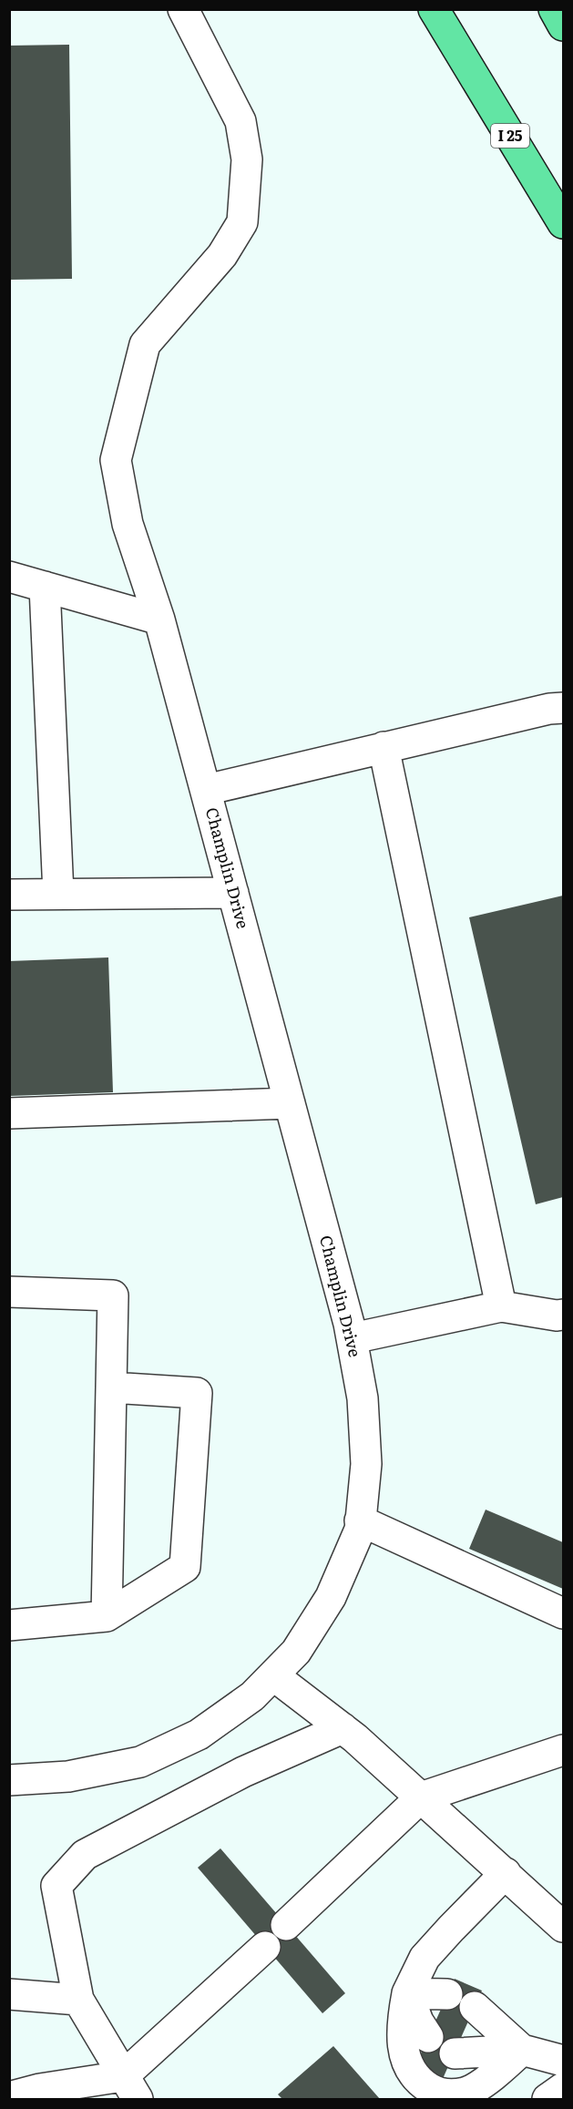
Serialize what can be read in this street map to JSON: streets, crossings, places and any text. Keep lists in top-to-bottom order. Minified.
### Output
{"streets":{"highway":["I 25"],"street":["Champlin Drive"]}}
